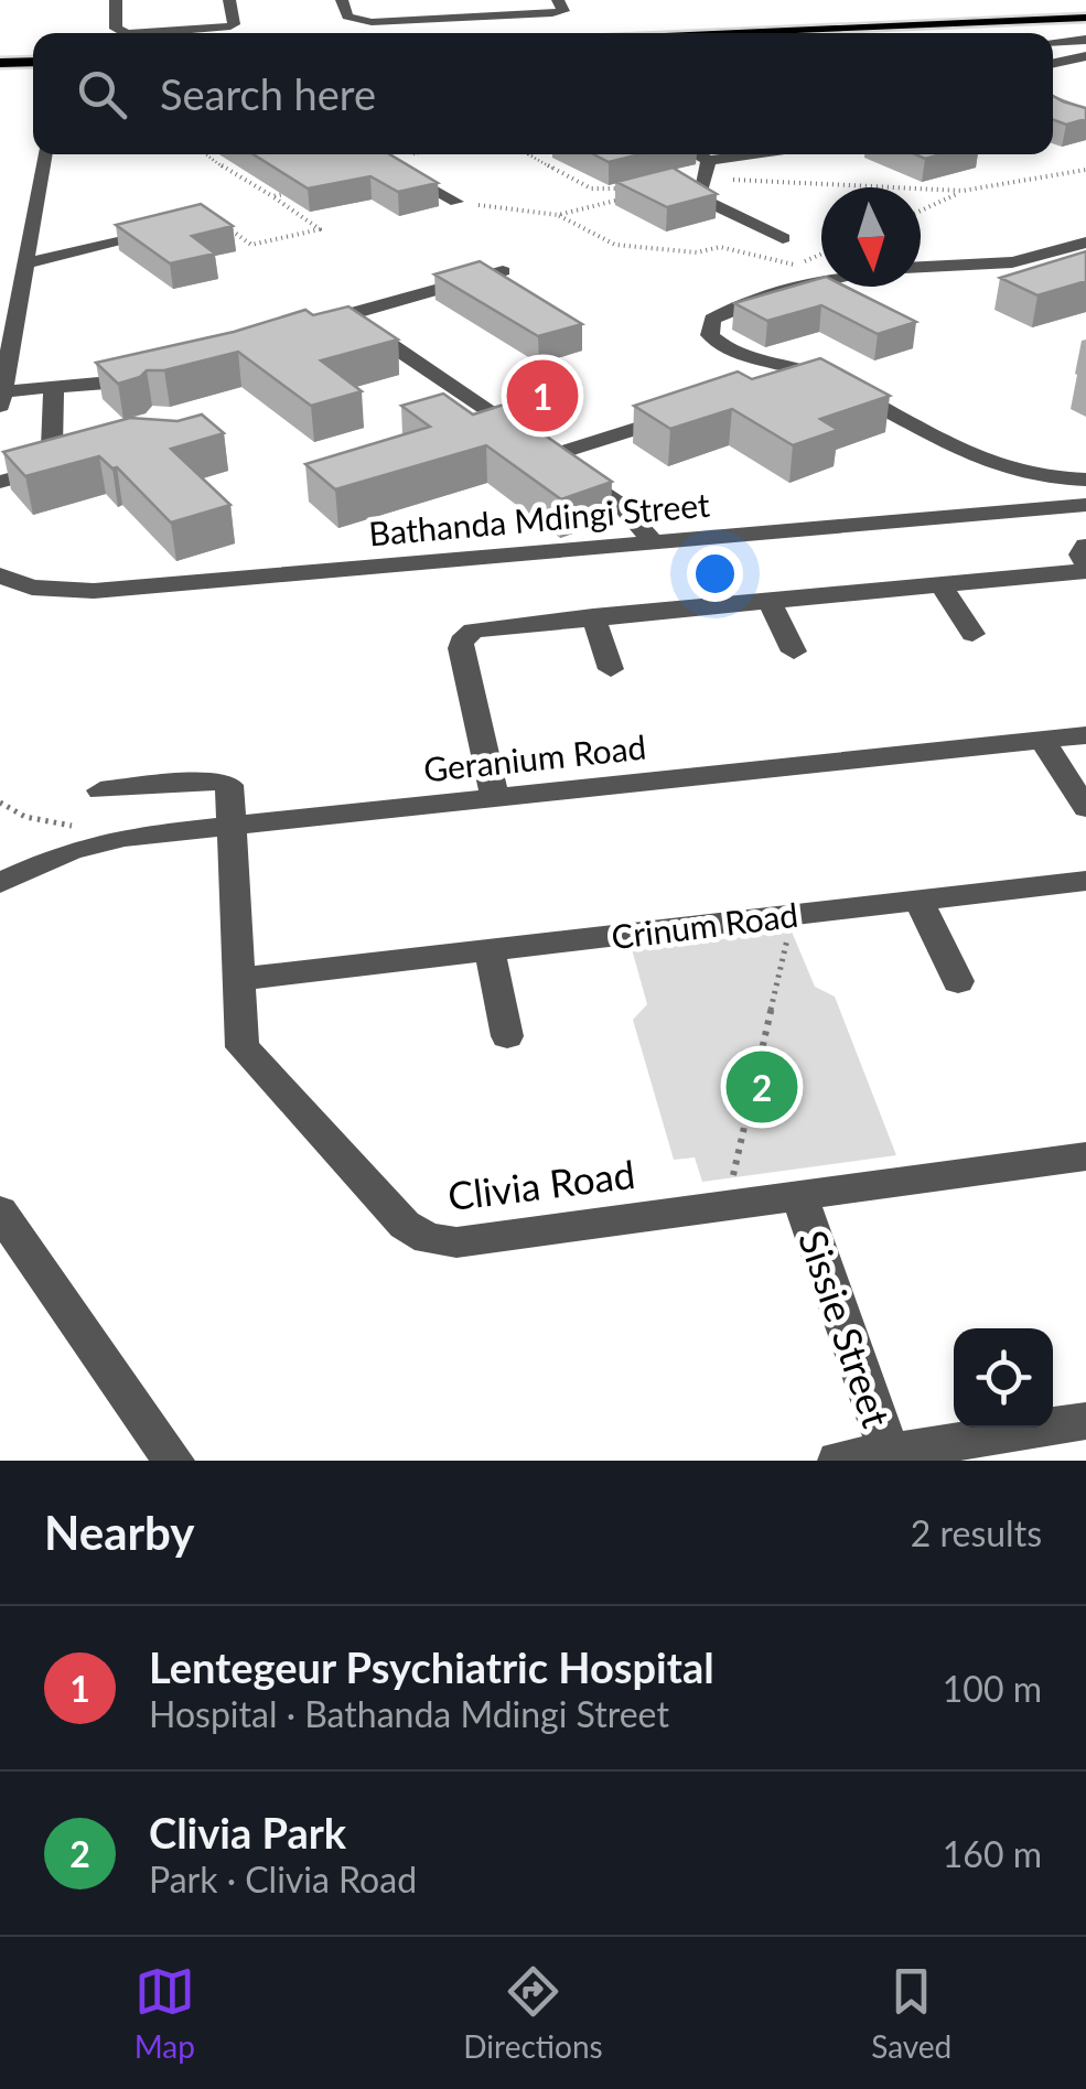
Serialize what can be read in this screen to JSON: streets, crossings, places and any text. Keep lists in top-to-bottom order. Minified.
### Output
{"streets":{"street":["Bathanda Mdingi Street","Geranium Road","Crinum Road","Clivia Road","Sissie Street"]},"crossings":[["Geranium Road","Clivia Road"],["Crinum Road","Clivia Road"],["Clivia Road","Sissie Street"]],"north":"bottom","page":{"search":"Search here","pins":["1","2"],"heading":["Nearby","2 results"],"list":[{"mark":"1","name":"Lentegeur Psychiatric Hospital","note":"Hospital · Bathanda Mdingi Street","value":"100 m"},{"mark":"2","name":"Clivia Park","note":"Park · Clivia Road","value":"160 m"}],"nav":["Map","Directions","Saved"]}}
